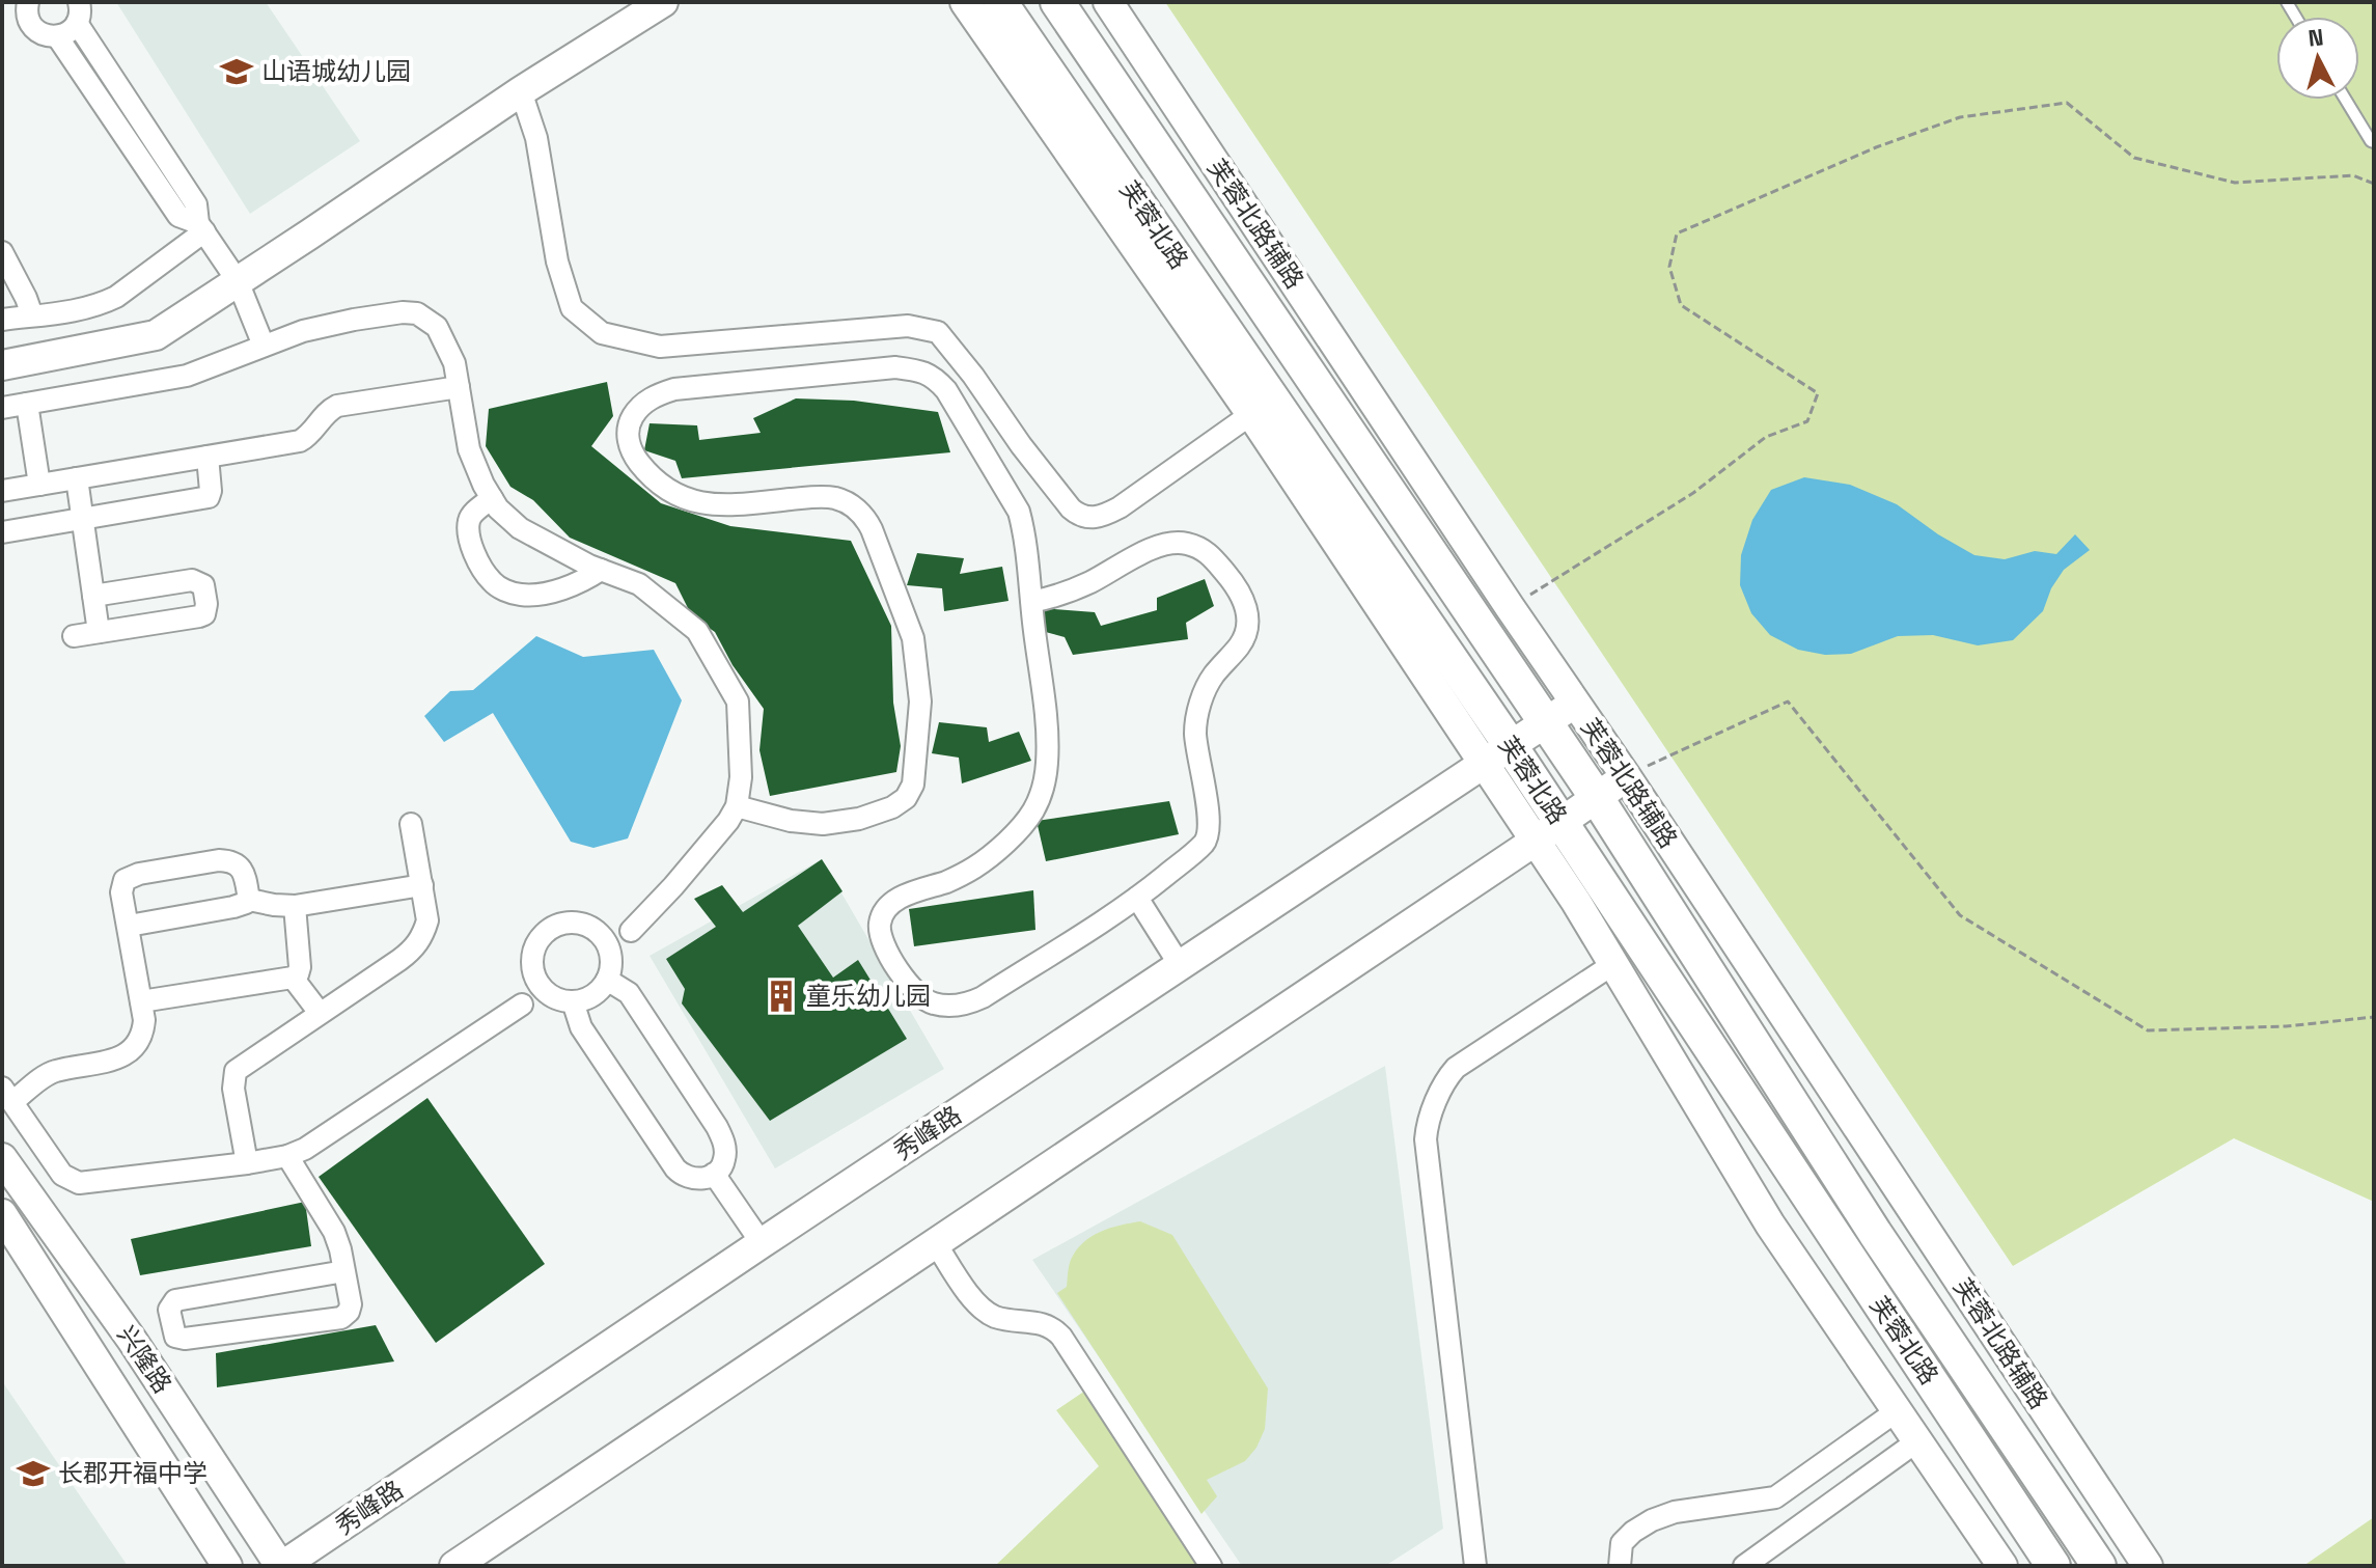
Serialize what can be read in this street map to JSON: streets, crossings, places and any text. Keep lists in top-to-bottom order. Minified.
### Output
{"streets":{"main road":["芙蓉北路辅路","芙蓉北路","秀峰路","兴隆路"]},"crossings":[["芙蓉北路辅路","秀峰路"],["芙蓉北路","秀峰路"],["秀峰路","兴隆路"]],"places":{"school or university":["山语城幼儿园","长郡开福中学"],"building":["童乐幼儿园"]},"north":"top"}
